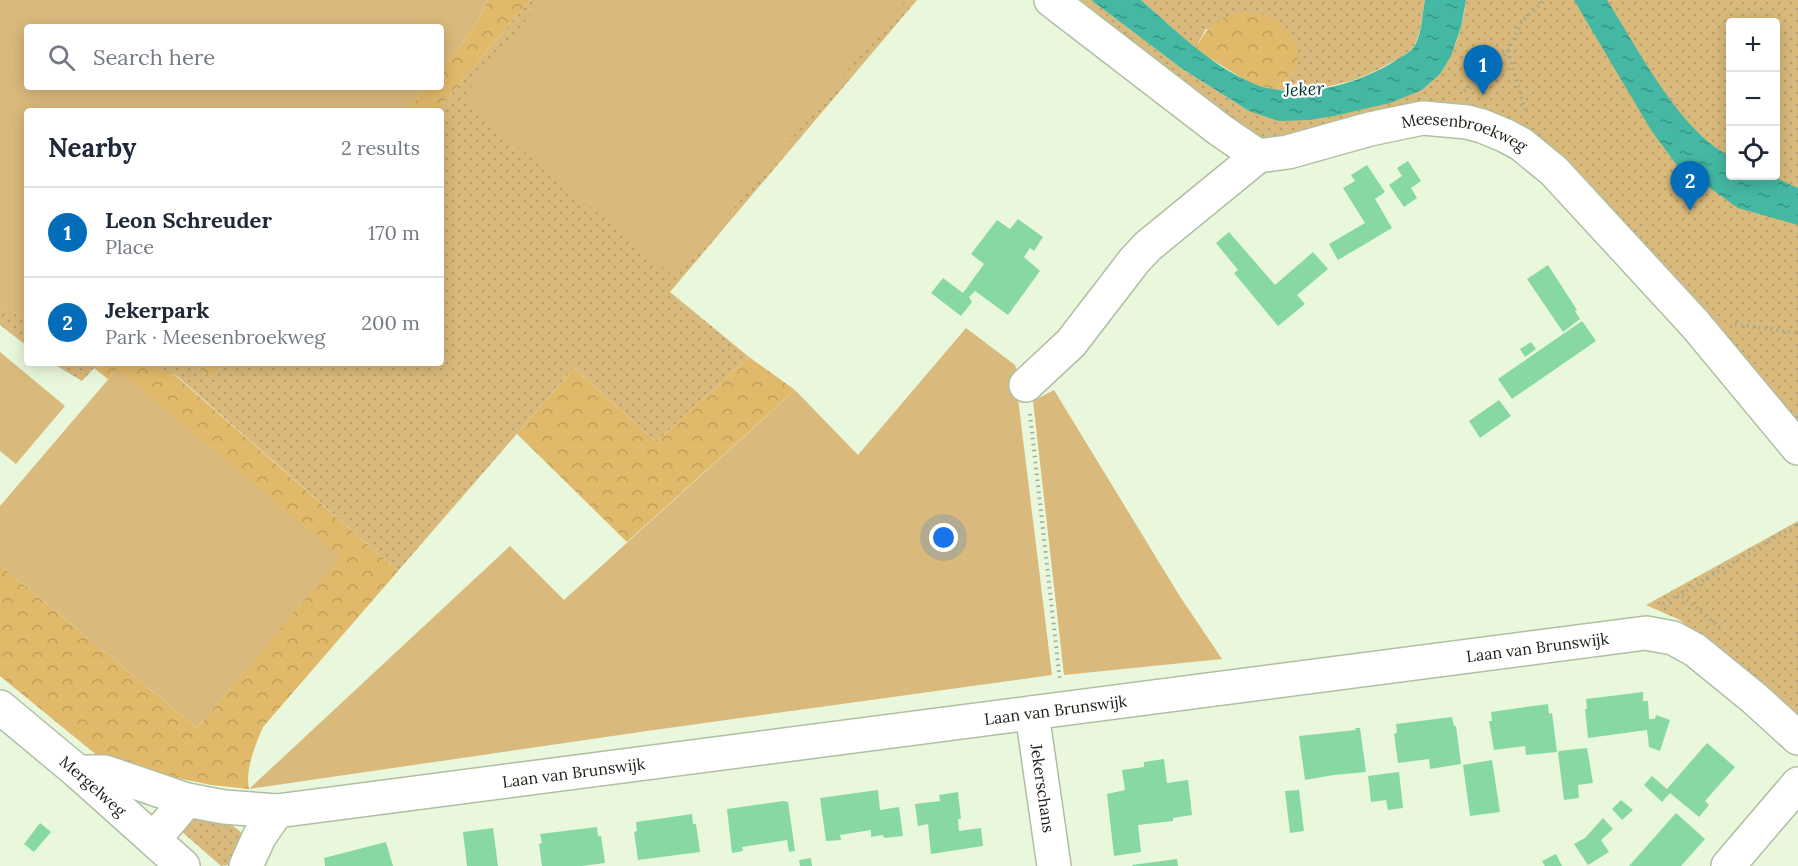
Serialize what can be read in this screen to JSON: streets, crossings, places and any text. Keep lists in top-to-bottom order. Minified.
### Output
{"streets":{"street":["Meesenbroekweg","Laan van Brunswijk","Mergelweg","Jekerschans"]},"crossings":[["Laan van Brunswijk","Mergelweg"],["Laan van Brunswijk","Jekerschans"]],"water":["Jeker"],"page":{"map_buttons":["+","−"],"search":"Search here","pins":["1","2"],"heading":["Nearby","2 results"],"list":[{"mark":"1","name":"Leon Schreuder","note":"Place","value":"170 m"},{"mark":"2","name":"Jekerpark","note":"Park · Meesenbroekweg","value":"200 m"}]}}
